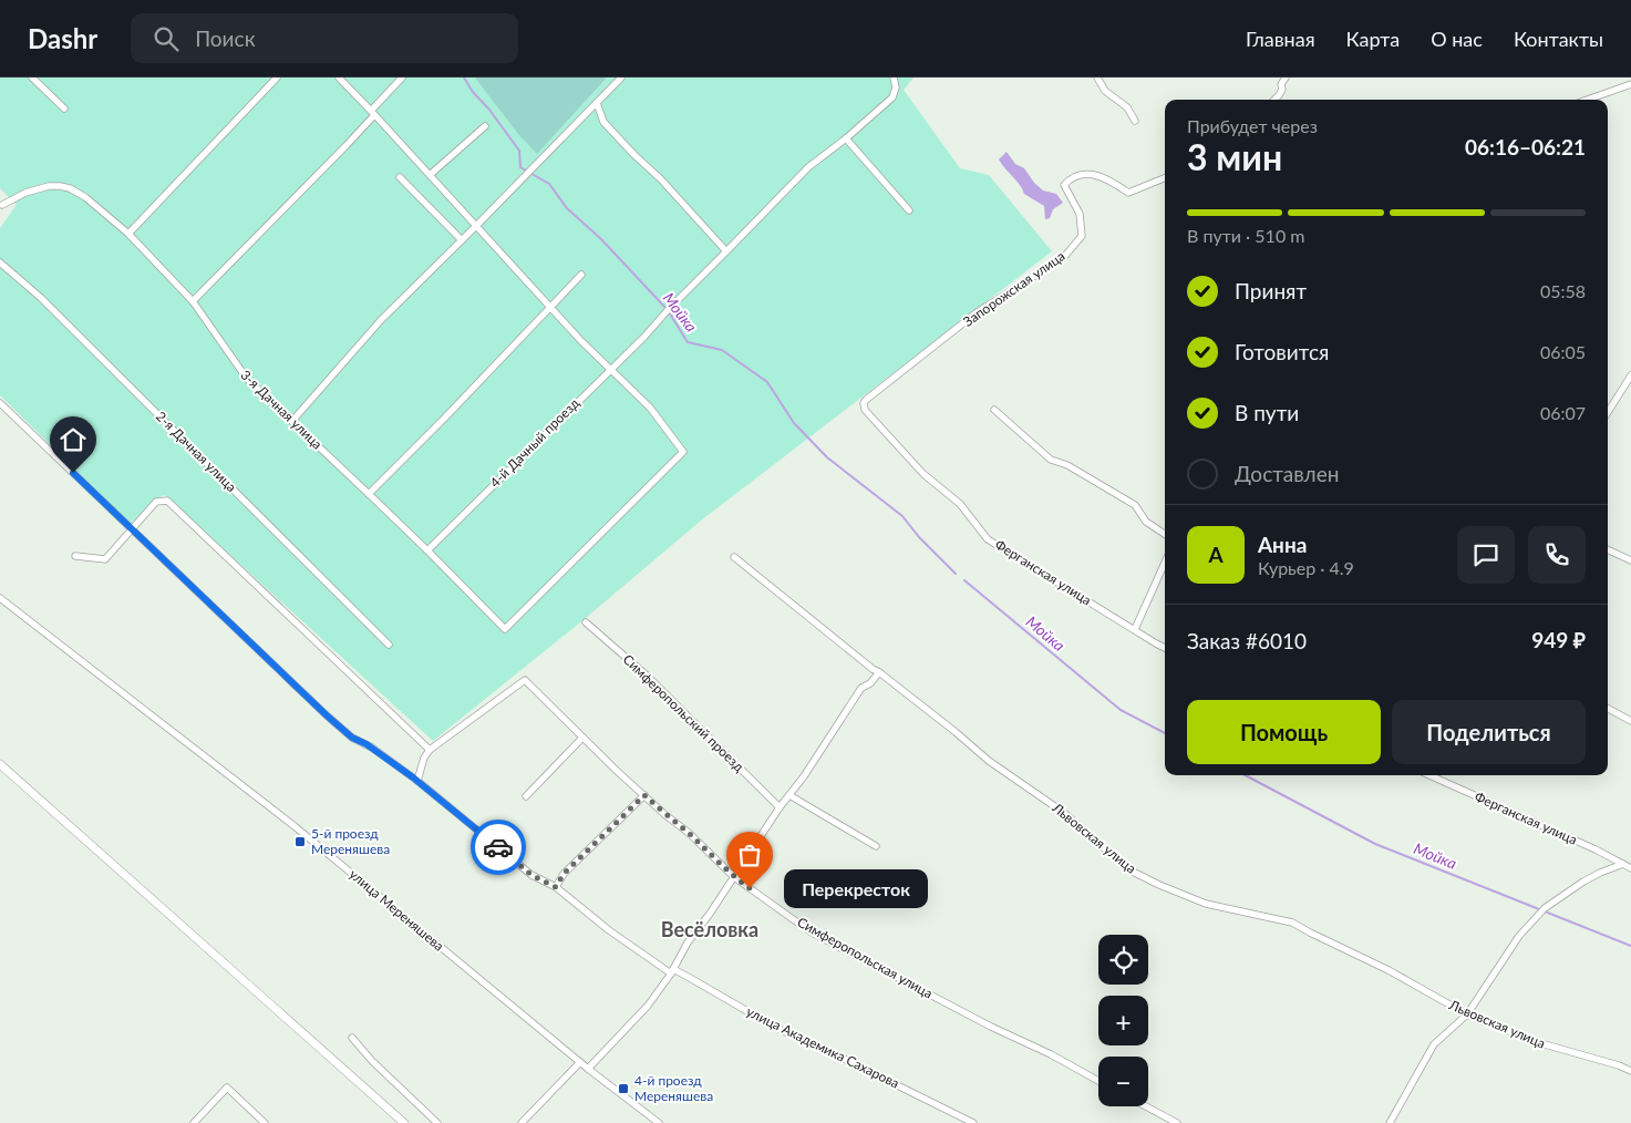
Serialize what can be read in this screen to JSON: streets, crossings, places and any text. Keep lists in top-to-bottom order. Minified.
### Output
{"streets":{"street":["Запорожская улица","3-я Дачная улица","4-й Дачный проезд","2-я Дачная улица","Ферганская улица","Симферопольский проезд","Львовская улица","улица Мереняшева","Симферопольская улица","улица Академика Сахарова"]},"crossings":[["Запорожская улица","Ферганская улица"],["3-я Дачная улица","4-й Дачный проезд"]],"districts":["Весёловка"],"water":["Мойка"],"places":{"transit":["5-й проезд Мереняшева","4-й проезд Мереняшева"],"other":["Перекресток"]},"page":{"header":"Dashr","search":"Поиск","nav":["Главная","Карта","О нас","Контакты"],"heading":["3 мин","Прибудет через","06:16–06:21"],"panel":["Анна","Курьер · 4.9","Заказ #6010","949 ₽"],"bar":"В пути · 510 m","list":[["Принят","05:58"],["Готовится","06:05"],["В пути","06:07"],"Доставлен"],"round":"А","buttons":["Помощь","Поделиться"],"bubble":"Перекресток","map_buttons":["+","−"]}}
